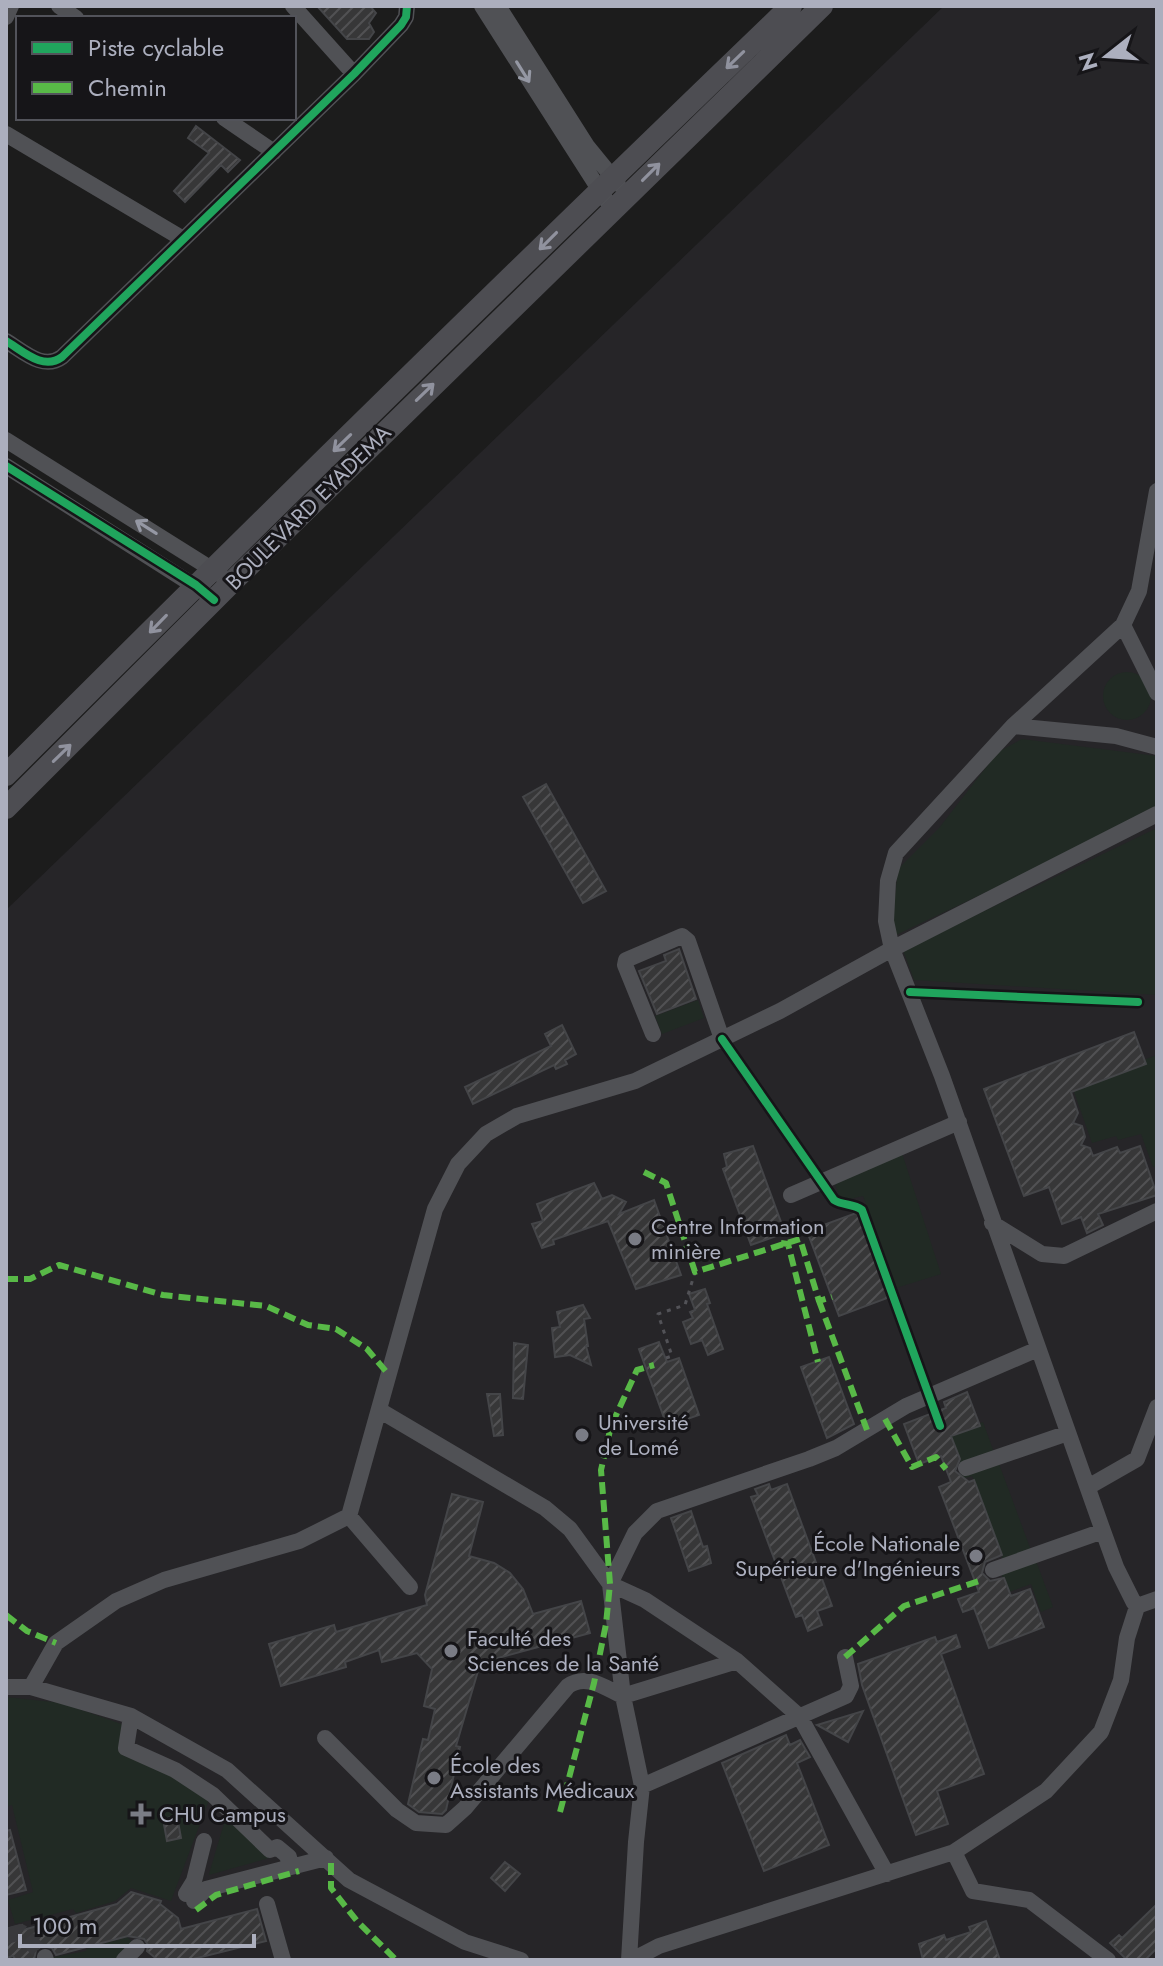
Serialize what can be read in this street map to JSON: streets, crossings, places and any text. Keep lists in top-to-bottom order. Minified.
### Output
{"streets":{"highway":["BOULEVARD EYADEMA"]},"places":{"other":["Centre Information minière","Université de Lomé","École Nationale Supérieure d'Ingénieurs","Faculté des Sciences de la Santé","École des Assistants Médicaux"],"health":["CHU Campus"]},"legend":["Piste cyclable","Chemin"],"scale_bar":"100 m","north":"left"}
